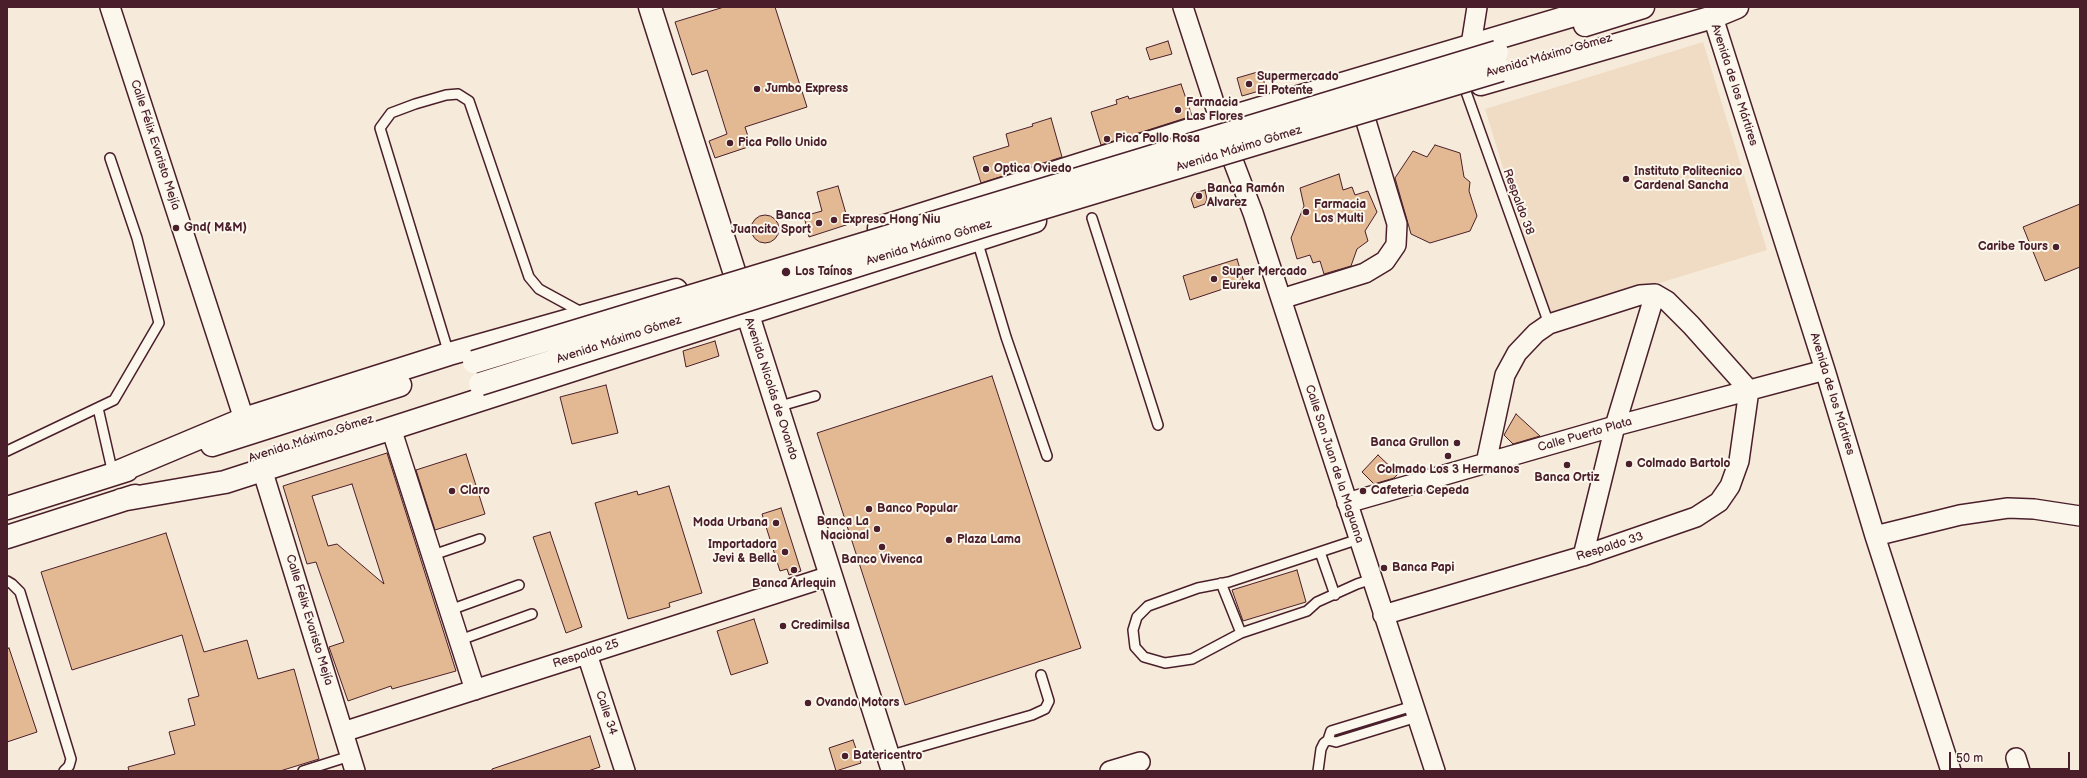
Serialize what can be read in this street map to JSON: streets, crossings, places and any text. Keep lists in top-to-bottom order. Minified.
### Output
{"streets":{"main road":["Avenida Máximo Gómez","Avenida Nicolás de Ovando"],"street":["Avenida de los Mártires","Calle Félix Evaristo Mejía","Calle Puerto Plata","Calle San Juan de la Maguana","Respaldo 33","Respaldo 25","Calle 34"],"lane":["Respaldo 38"]},"crossings":[["Avenida Máximo Gómez","Avenida de los Mártires"],["Avenida de los Mártires","Calle Puerto Plata"],["Calle Félix Evaristo Mejía","Respaldo 25"],["Avenida Nicolás de Ovando","Respaldo 25"],["Calle Puerto Plata","Calle San Juan de la Maguana"],["Calle Puerto Plata","Respaldo 33"],["Calle San Juan de la Maguana","Respaldo 33"],["Respaldo 25","Calle 34"]],"places":["Supermercado El Potente","Jumbo Express","Farmacia Las Flores","Pica Pollo Rosa","Pica Pollo Unido","Optica Oviedo","Instituto Politecnico Cardenal Sancha","Banca Ramón Alvarez","Farmacia Los Multi","Expreso Hong Niu","Banca Juancito Sport","Gnd( M&M)","Caribe Tours","Los Taínos","Super Mercado Eureka","Banca Grullon","Colmado Los 3 Hermanos","Colmado Bartolo","Banca Ortiz","Claro","Cafeteria Cepeda","Banco Popular","Moda Urbana","Banca La Nacional","Plaza Lama","Banco Vivenca","Importadora Jevi & Bella","Banca Papi","Banca Arlequin","Credimilsa","Ovando Motors","Batericentro"],"scale_bar":"50 m"}
